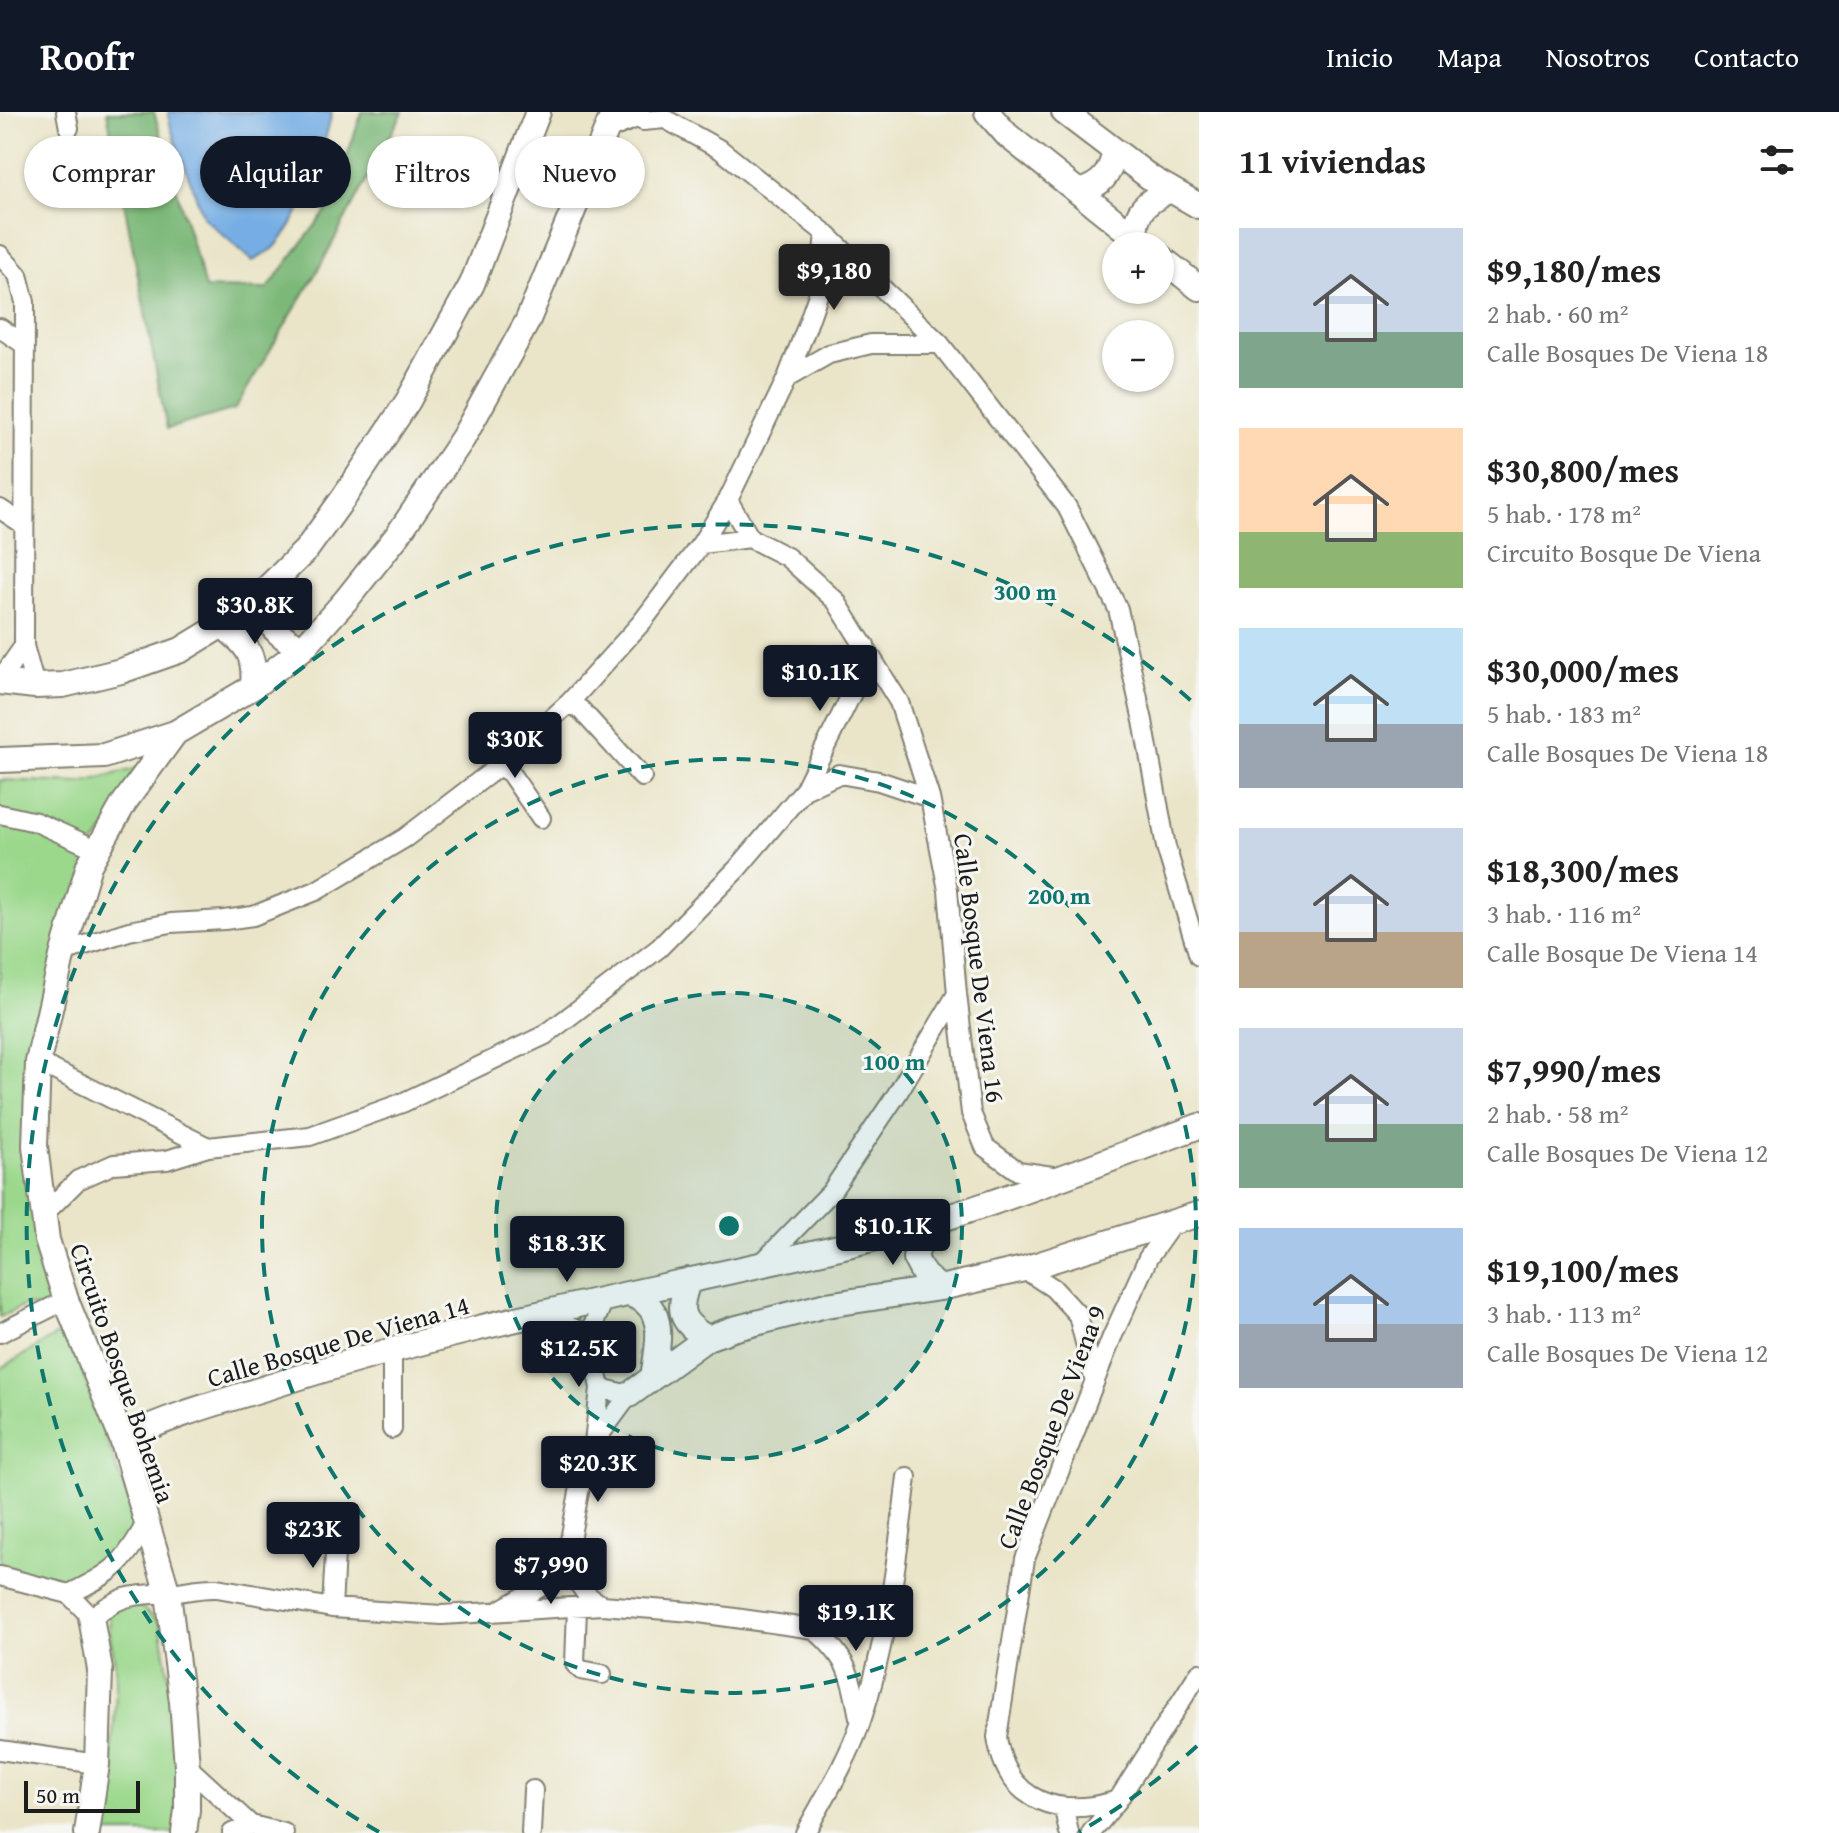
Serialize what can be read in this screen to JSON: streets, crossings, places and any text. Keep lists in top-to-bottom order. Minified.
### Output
{"streets":{"street":["Calle Bosque De Viena 16","Calle Bosque De Viena 14","Circuito Bosque Bohemia","Calle Bosque De Viena 9"]},"crossings":[["Calle Bosque De Viena 16","Calle Bosque De Viena 14"],["Calle Bosque De Viena 14","Circuito Bosque Bohemia"]],"scale_bar":"50 m","page":{"header":"Roofr","nav":["Inicio","Mapa","Nosotros","Contacto"],"heading":"11 viviendas","chip":["Comprar","Alquilar","Filtros","Nuevo"],"list":[{"name":"$9,180/mes","note":"2 hab. · 60 m² · Calle Bosques De Viena 18"},{"name":"$30,800/mes","note":"5 hab. · 178 m² · Circuito Bosque De Viena"},{"name":"$30,000/mes","note":"5 hab. · 183 m² · Calle Bosques De Viena 18"},{"name":"$18,300/mes","note":"3 hab. · 116 m² · Calle Bosque De Viena 14"},{"name":"$7,990/mes","note":"2 hab. · 58 m² · Calle Bosques De Viena 12"},{"name":"$19,100/mes","note":"3 hab. · 113 m² · Calle Bosques De Viena 12"}],"map_buttons":["+","−"],"price":["$9,180","$30.8K","$10.1K","$30K","$10.1K","$18.3K","$12.5K","$20.3K","$23K","$7,990","$19.1K"],"scale":"50 m"},"rings":["300 m","200 m","100 m"]}
